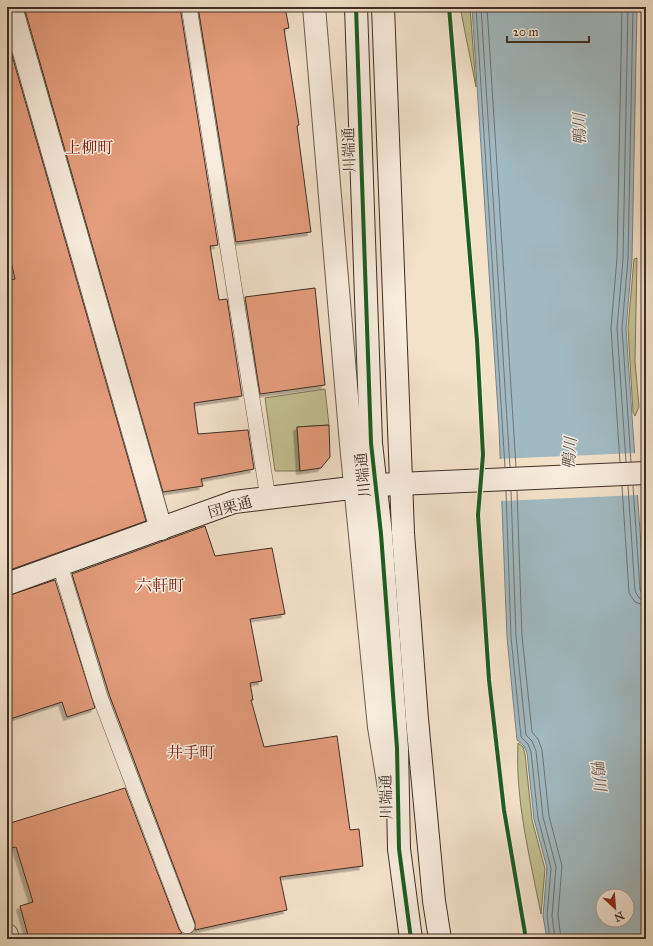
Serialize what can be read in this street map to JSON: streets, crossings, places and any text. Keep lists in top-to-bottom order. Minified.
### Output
{"streets":{"street":["川端通","団栗通"]},"crossings":[["川端通","団栗通"]],"districts":["上柳町","六軒町","井手町"],"water":["鴨川"],"scale_bar":"20 m","north":"bottom right"}
